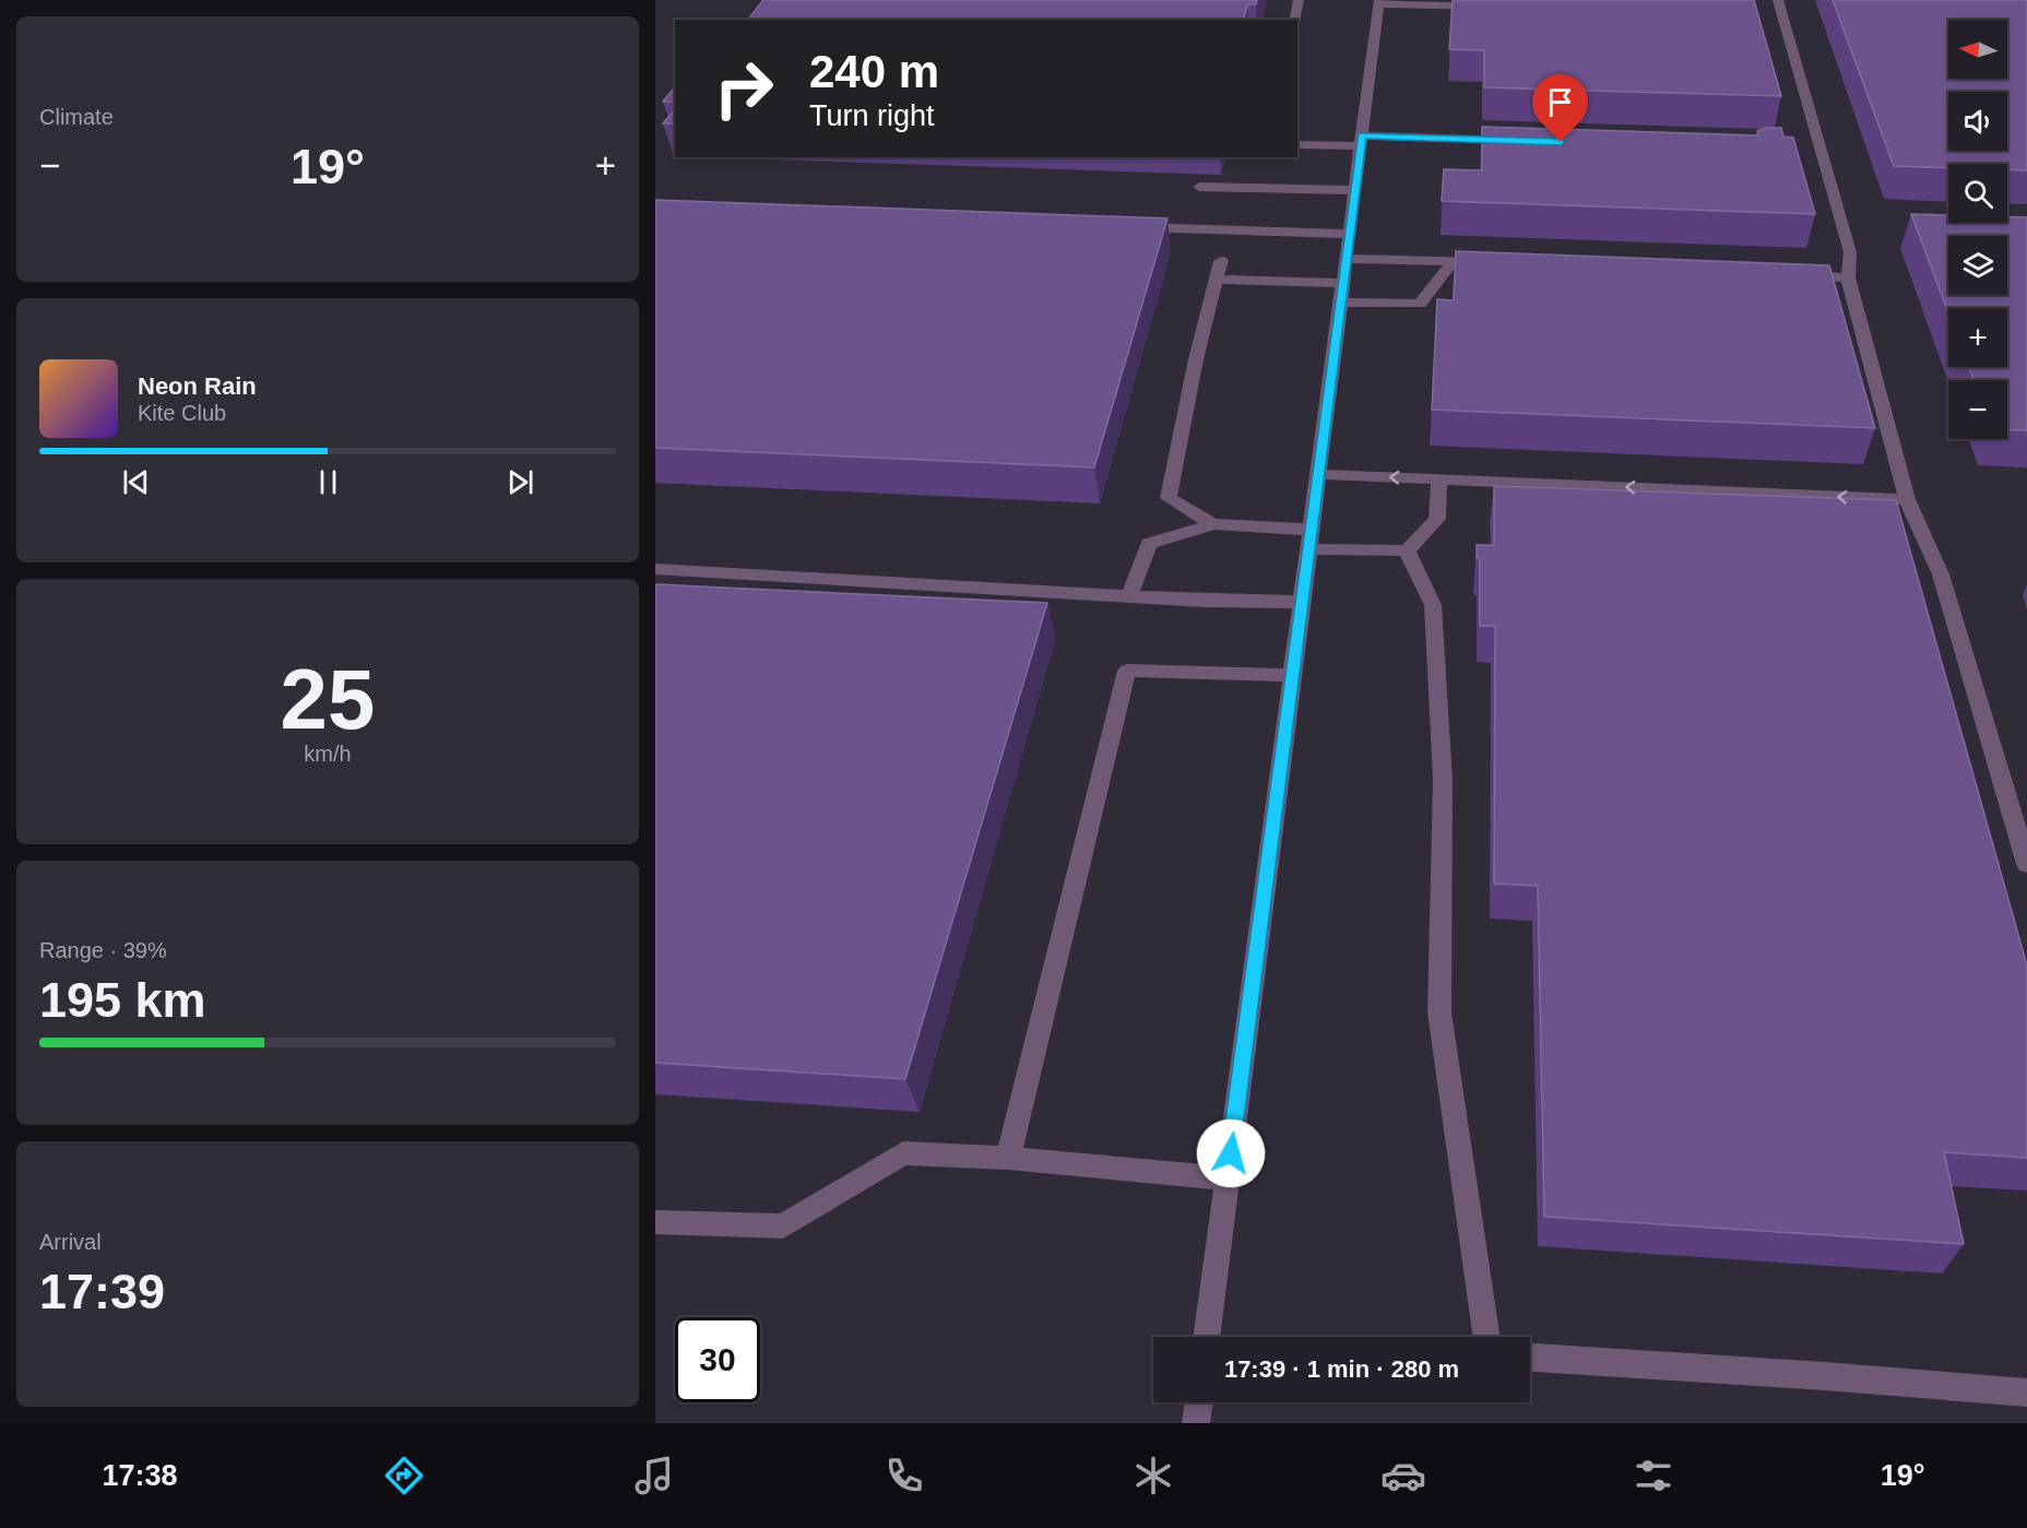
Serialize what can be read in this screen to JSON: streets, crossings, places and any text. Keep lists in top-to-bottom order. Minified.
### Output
{"north":"left","page":{"tile":["Climate",["25","km/h"],["Range · 39%","195 km"],["Arrival","17:39"]],"map_buttons":["+","−"],"turn":["240 m","Turn right"],"heat":["−","19°","+"],"song":["Neon Rain","Kite Club"],"limit":"30","trip":"17:39 · 1 min · 280 m","tabs":["17:38","19°"]}}
